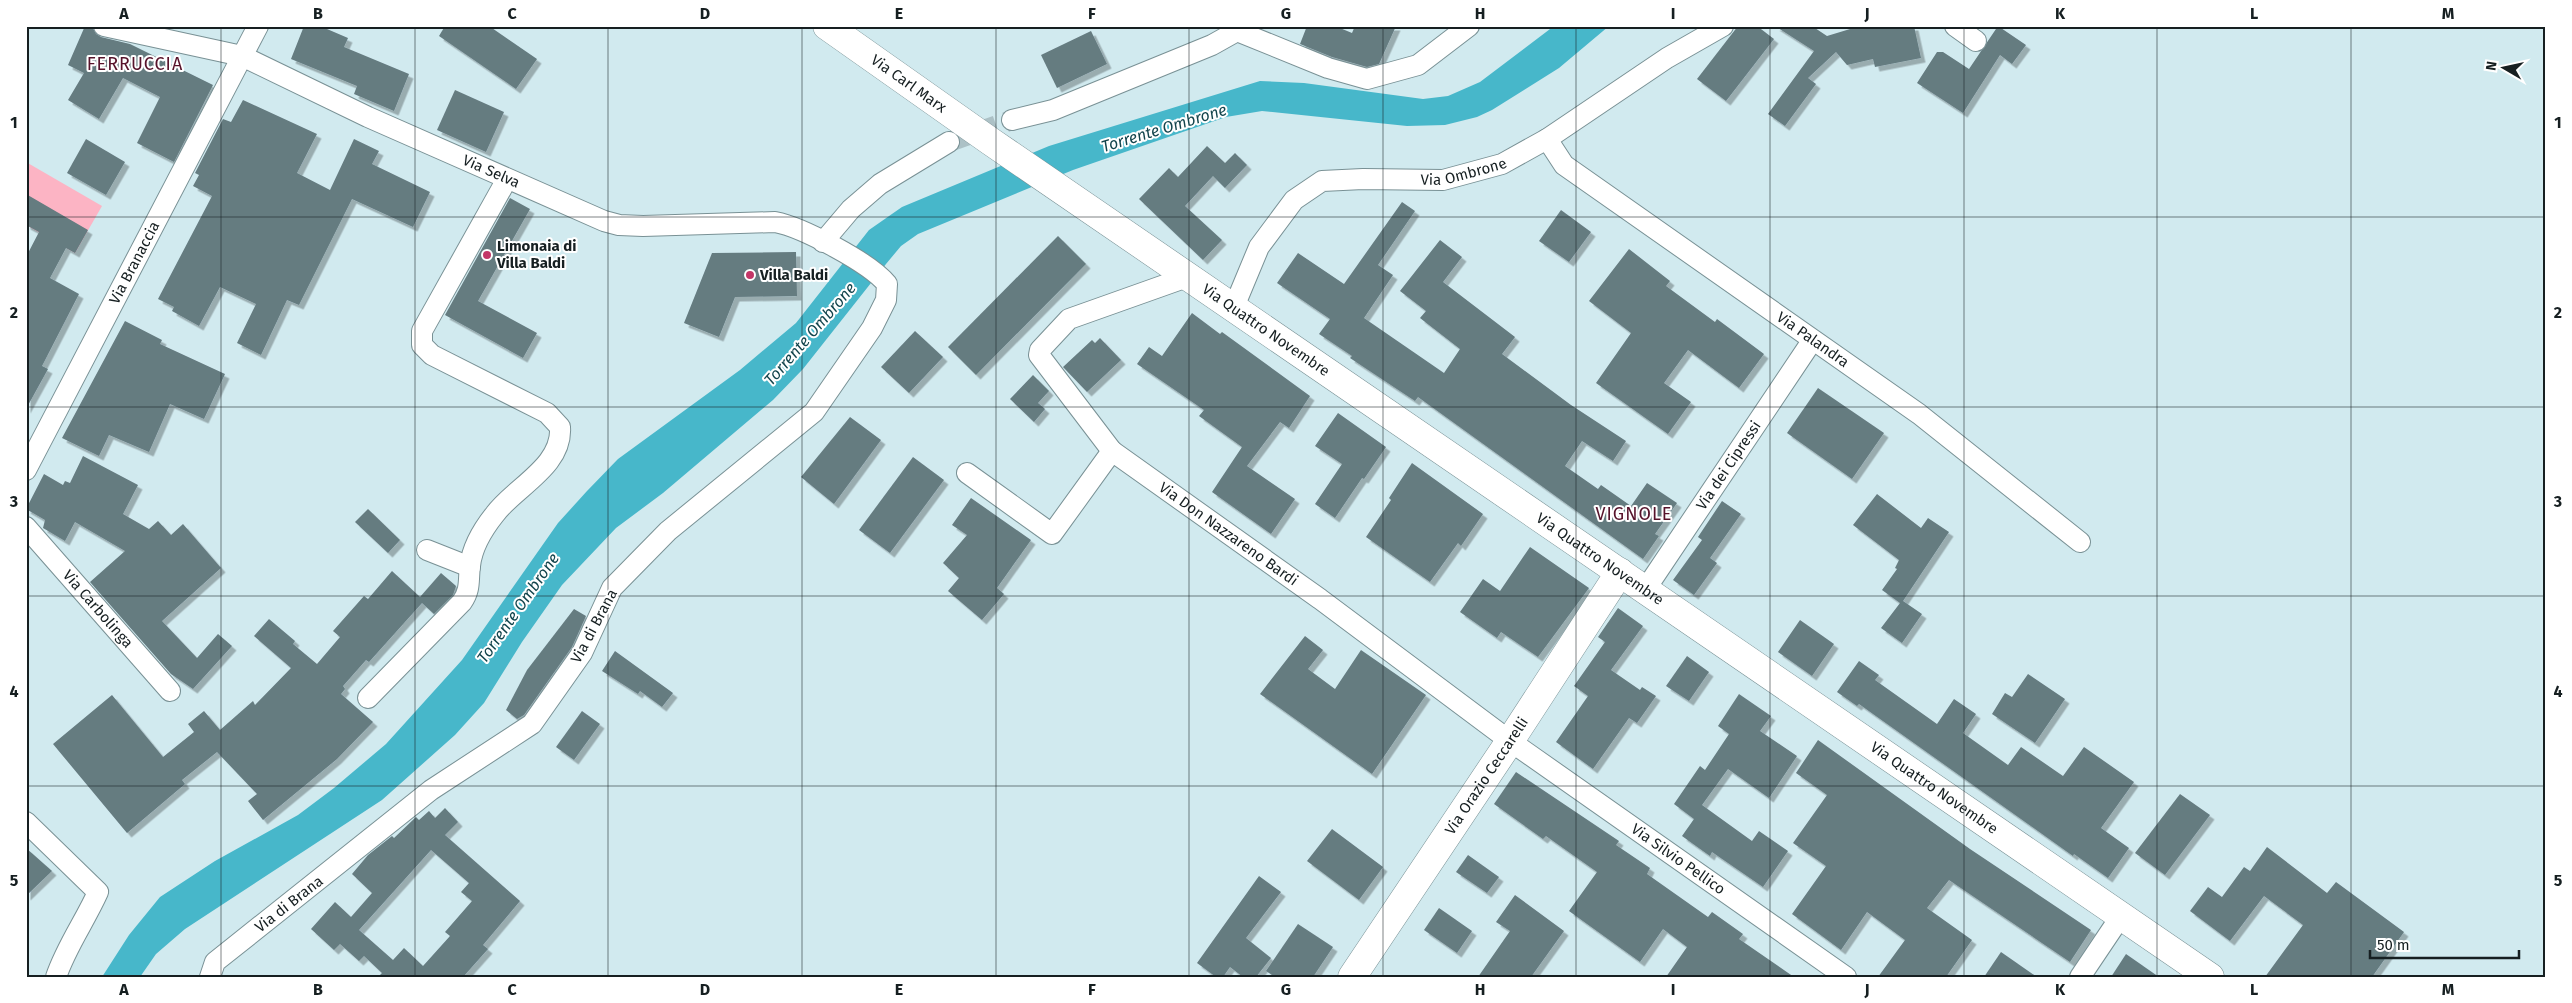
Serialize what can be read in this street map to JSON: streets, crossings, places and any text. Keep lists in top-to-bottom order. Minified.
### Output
{"streets":{"main road":["Via Carl Marx","Via Quattro Novembre","Via Orazio Ceccarelli"],"street":["Via Ombrone","Via Selva","Via Branaccia","Via Palandra","Via dei Cipressi","Via Don Nazzareno Bardi","Via Carbolinga","Via di Brana","Via Silvio Pellico"]},"crossings":[["Via Carl Marx","Via Quattro Novembre"],["Via Ombrone","Via Quattro Novembre"],["Via Ombrone","Via Palandra"],["Via Selva","Via Branaccia"],["Via Selva","Via di Brana"],["Via Quattro Novembre","Via dei Cipressi"],["Via Quattro Novembre","Via Don Nazzareno Bardi"],["Via Quattro Novembre","Via Orazio Ceccarelli"],["Via Palandra","Via dei Cipressi"],["Via Don Nazzareno Bardi","Via Orazio Ceccarelli"],["Via Don Nazzareno Bardi","Via Silvio Pellico"],["Via Orazio Ceccarelli","Via Silvio Pellico"]],"districts":["FERRUCCIA","VIGNOLE"],"water":["Torrente Ombrone"],"places":["Limonaia di Villa Baldi","Villa Baldi"],"scale_bar":"50 m","north":"left","grid":{"columns":["A","B","C","D","E","F","G","H","I","J","K","L","M"],"rows":["1","2","3","4","5"]}}
